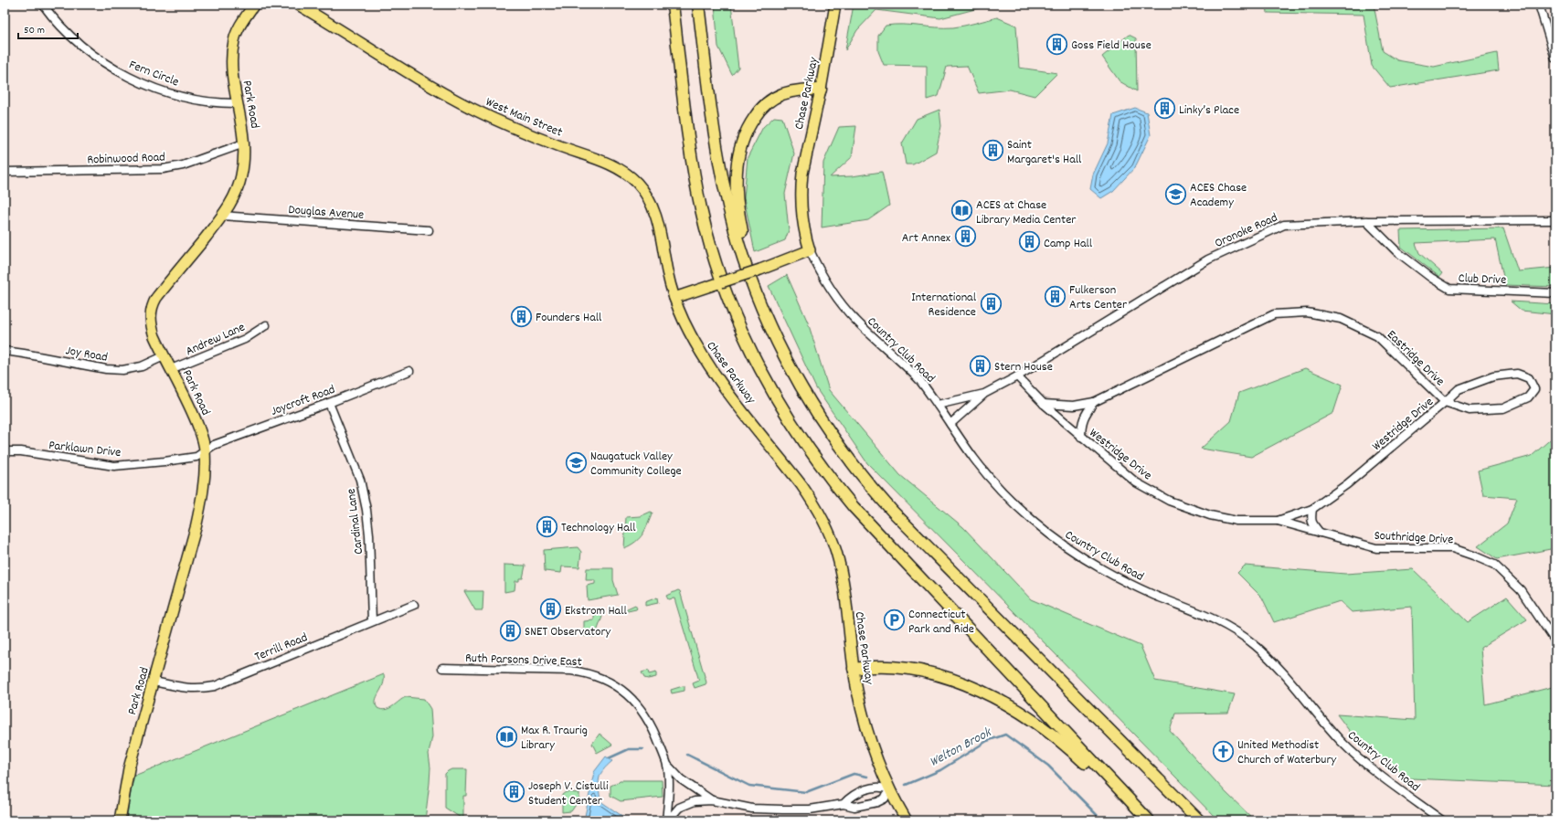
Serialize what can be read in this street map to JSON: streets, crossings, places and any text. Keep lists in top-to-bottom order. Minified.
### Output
{"streets":{"main road":["Chase Parkway","Park Road","West Main Street"],"street":["Fern Circle","Robinwood Road","Douglas Avenue","Oronoke Road","Club Drive","Andrew Lane","Country Club Road","Joy Road","Eastridge Drive","Joycroft Road","Westridge Drive","Parklawn Drive","Cardinal Lane","Southridge Drive","Terrill Road","Ruth Parsons Drive East"]},"crossings":[["Fern Circle","Park Road"],["Chase Parkway","West Main Street"],["Chase Parkway","Country Club Road"],["Park Road","Robinwood Road"],["Park Road","Douglas Avenue"],["Park Road","Andrew Lane"],["Park Road","Joy Road"],["Park Road","Joycroft Road"],["Park Road","Parklawn Drive"],["Park Road","Terrill Road"],["Oronoke Road","Club Drive"],["Oronoke Road","Country Club Road"],["Oronoke Road","Westridge Drive"],["Eastridge Drive","Westridge Drive"],["Joycroft Road","Parklawn Drive"],["Joycroft Road","Cardinal Lane"],["Westridge Drive","Southridge Drive"],["Cardinal Lane","Terrill Road"]],"water":["Welton Brook"],"places":{"building":["Goss Field House","Linky’s Place","Saint Margaret's Hall","Art Annex","Camp Hall","Fulkerson Arts Center","International Residence","Founders Hall","Stern House","Technology Hall","Ekstrom Hall","SNET Observatory","Joseph V. Cistulli Student Center"],"school or university":["ACES Chase Academy","Naugatuck Valley Community College"],"library":["ACES at Chase Library Media Center","Max R. Traurig Library"],"parking":["Connecticut Park and Ride"],"church":["United Methodist Church of Waterbury"]},"scale_bar":"50 m"}
